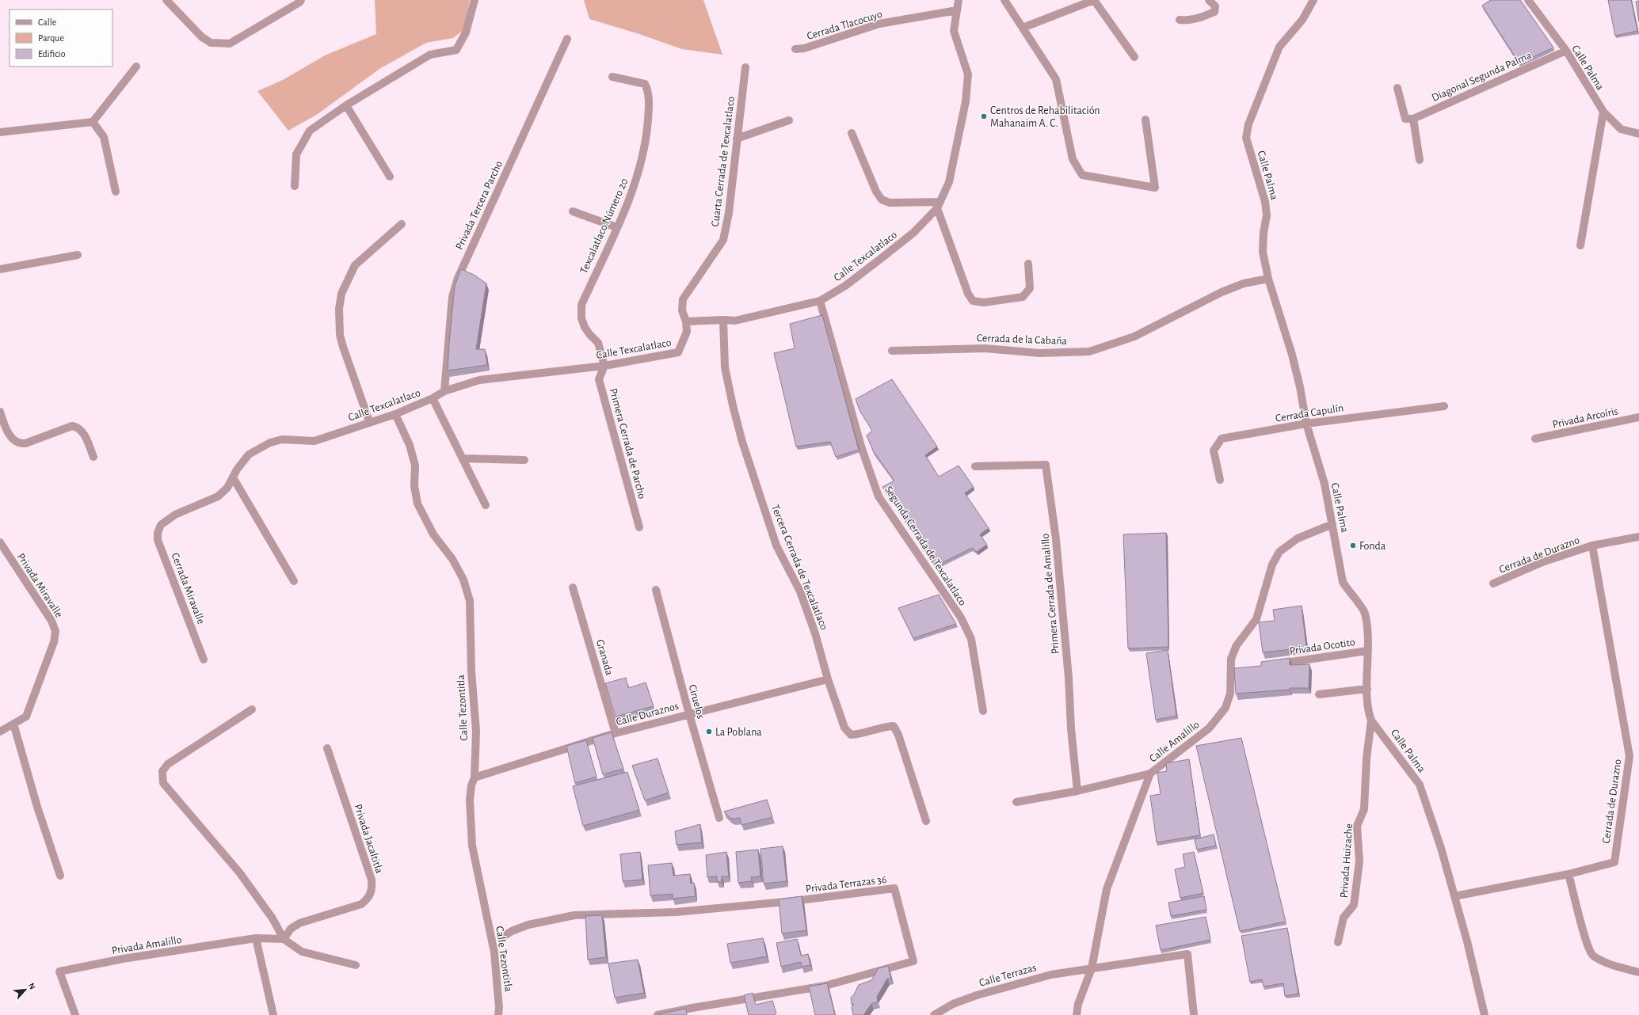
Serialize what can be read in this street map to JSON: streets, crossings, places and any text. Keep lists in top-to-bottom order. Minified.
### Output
{"streets":{"street":["Cerrada Tlacocuyo","Calle Palma","Diagonal Segunda Palma","Cuarta Cerrada de Texcalatlaco","Privada Tercera Parcho","Texcalatlaco Número 20","Calle Texcalatlaco","Cerrada de la Cabaña","Cerrada Capulín","Privada Arcoíris","Primera Cerrada de Parcho","Segunda Cerrada de Texcalatlaco","Cerrada de Durazno","Tercera Cerrada de Texcalatlaco","Privada Miravalle","Cerrada Miravalle","Primera Cerrada de Amalillo","Privada Ocotito","Granada","Ciruelos","Calle Tezontitla","Calle Duraznos","Calle Amalillo","Privada Jacaltitla","Privada Huizache","Privada Terrazas 36","Privada Amalillo","Calle Terrazas"]},"crossings":[["Cerrada Tlacocuyo","Calle Texcalatlaco"],["Calle Palma","Diagonal Segunda Palma"],["Calle Palma","Cerrada de la Cabaña"],["Calle Palma","Cerrada Capulín"],["Calle Palma","Cerrada de Durazno"],["Calle Palma","Privada Ocotito"],["Calle Palma","Calle Amalillo"],["Calle Palma","Privada Huizache"],["Cuarta Cerrada de Texcalatlaco","Calle Texcalatlaco"],["Privada Tercera Parcho","Calle Texcalatlaco"],["Texcalatlaco Número 20","Calle Texcalatlaco"],["Texcalatlaco Número 20","Primera Cerrada de Parcho"],["Calle Texcalatlaco","Primera Cerrada de Parcho"],["Calle Texcalatlaco","Segunda Cerrada de Texcalatlaco"],["Calle Texcalatlaco","Tercera Cerrada de Texcalatlaco"],["Calle Texcalatlaco","Cerrada Miravalle"],["Calle Texcalatlaco","Calle Tezontitla"],["Tercera Cerrada de Texcalatlaco","Calle Duraznos"],["Granada","Calle Duraznos"],["Ciruelos","Calle Duraznos"],["Calle Tezontitla","Calle Duraznos"],["Calle Amalillo","Calle Terrazas"],["Privada Jacaltitla","Privada Amalillo"]],"places":["Centros de Rehabilitación Mahanaim A. C.","Fonda","La Poblana"],"legend":["Calle","Parque","Edificio"],"north":"top right"}
